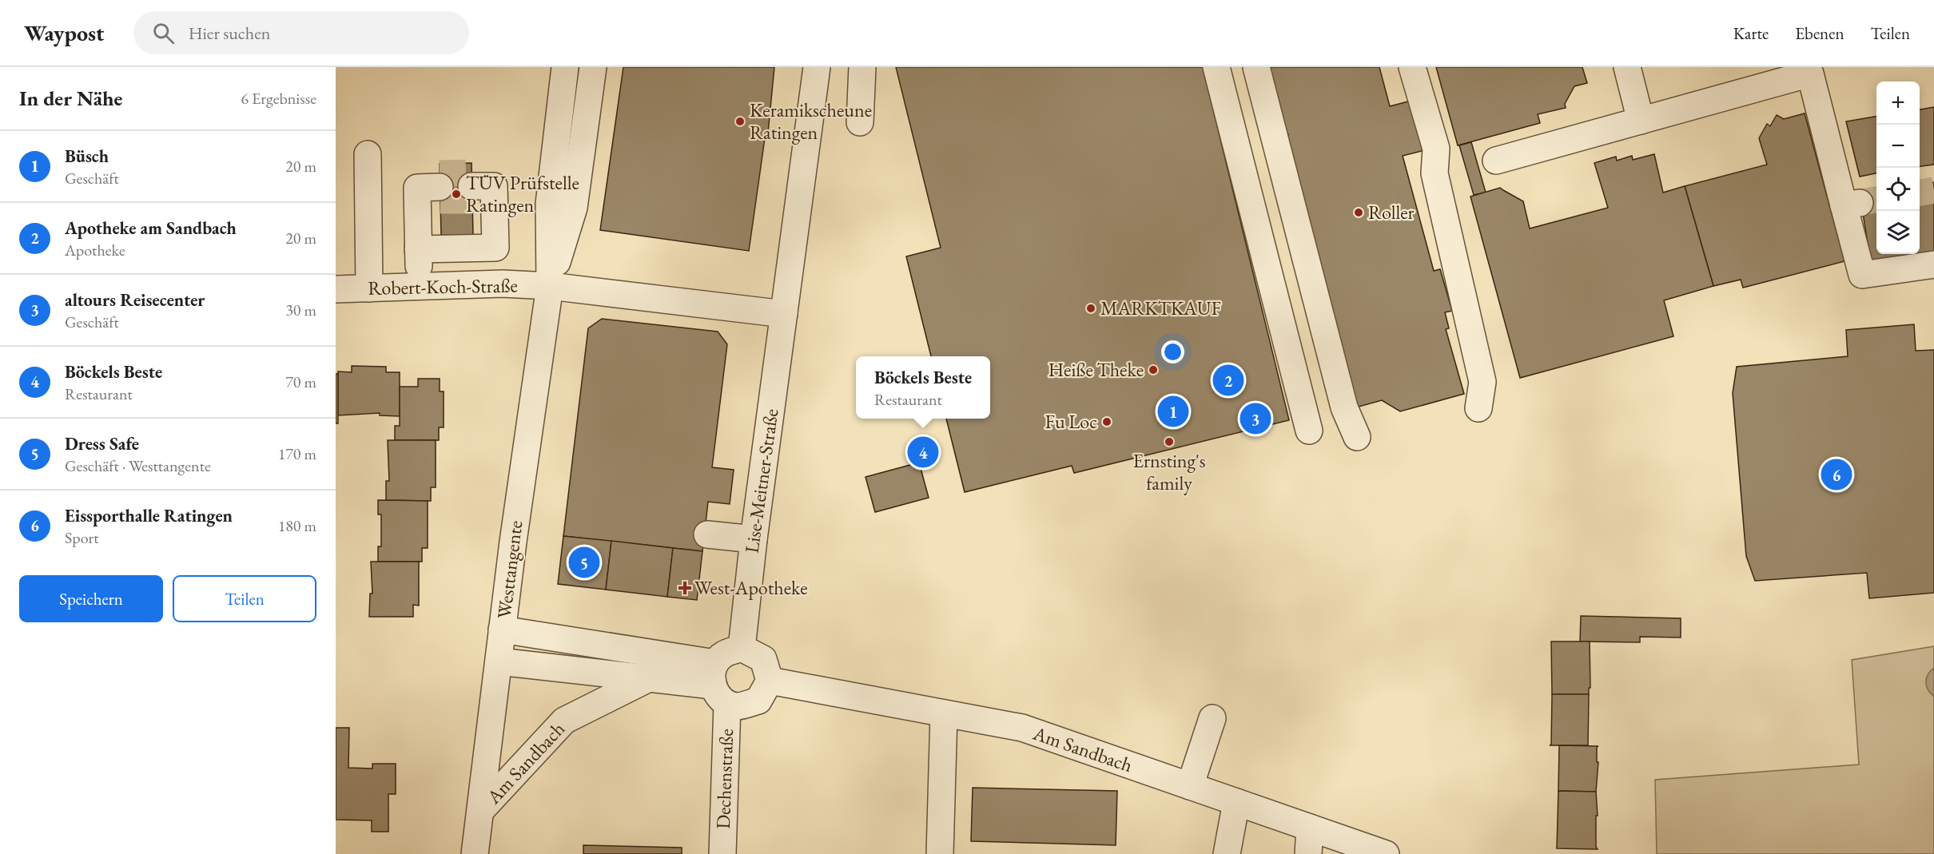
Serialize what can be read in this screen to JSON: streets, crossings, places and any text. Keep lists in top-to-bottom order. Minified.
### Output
{"streets":{"street":["Robert-Koch-Straße","Lise-Meitner-Straße","Westtangente","Am Sandbach","Dechenstraße"]},"crossings":[["Robert-Koch-Straße","Westtangente"],["Lise-Meitner-Straße","Am Sandbach"],["Lise-Meitner-Straße","Dechenstraße"],["Westtangente","Am Sandbach"],["Am Sandbach","Dechenstraße"]],"places":{"other":["Keramikscheune Ratingen","TÜV Prüfstelle Ratingen","Roller","MARKTKAUF","Heiße Theke","Fu Loc","Ernsting's family"],"health":["West-Apotheke"]},"page":{"header":"Waypost","search":"Hier suchen","nav":["Karte","Ebenen","Teilen"],"heading":["In der Nähe","6 Ergebnisse"],"map_buttons":["+","−"],"list":[{"mark":"1","name":"Büsch","note":"Geschäft","value":"20 m"},{"mark":"2","name":"Apotheke am Sandbach","note":"Apotheke","value":"20 m"},{"mark":"3","name":"altours Reisecenter","note":"Geschäft","value":"30 m"},{"mark":"4","name":"Böckels Beste","note":"Restaurant","value":"70 m"},{"mark":"5","name":"Dress Safe","note":"Geschäft · Westtangente","value":"170 m"},{"mark":"6","name":"Eissporthalle Ratingen","note":"Sport","value":"180 m"}],"popup":["Böckels Beste","Restaurant"],"pins":["2","1","3","4","6","5"],"buttons":["Speichern","Teilen"]}}
